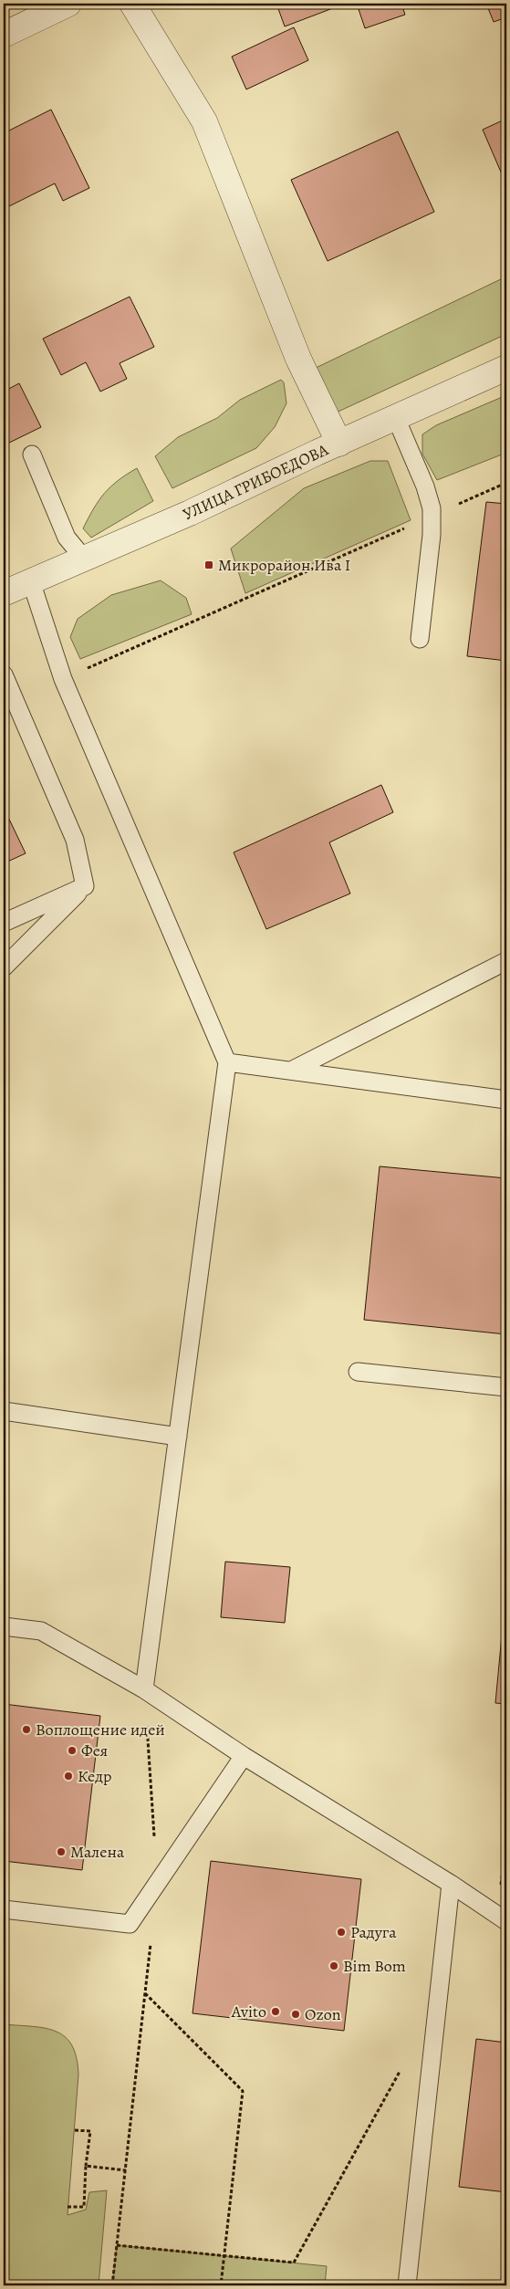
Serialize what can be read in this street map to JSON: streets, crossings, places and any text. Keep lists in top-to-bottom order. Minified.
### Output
{"streets":{"street":["УЛИЦА ГРИБОЕДОВА"]},"places":{"transit":["Микрорайон Ива I"],"other":["Воплощение идей","Фея","Кедр","Малена","Радуга","Bim Bom","Avito","Ozon"]}}
